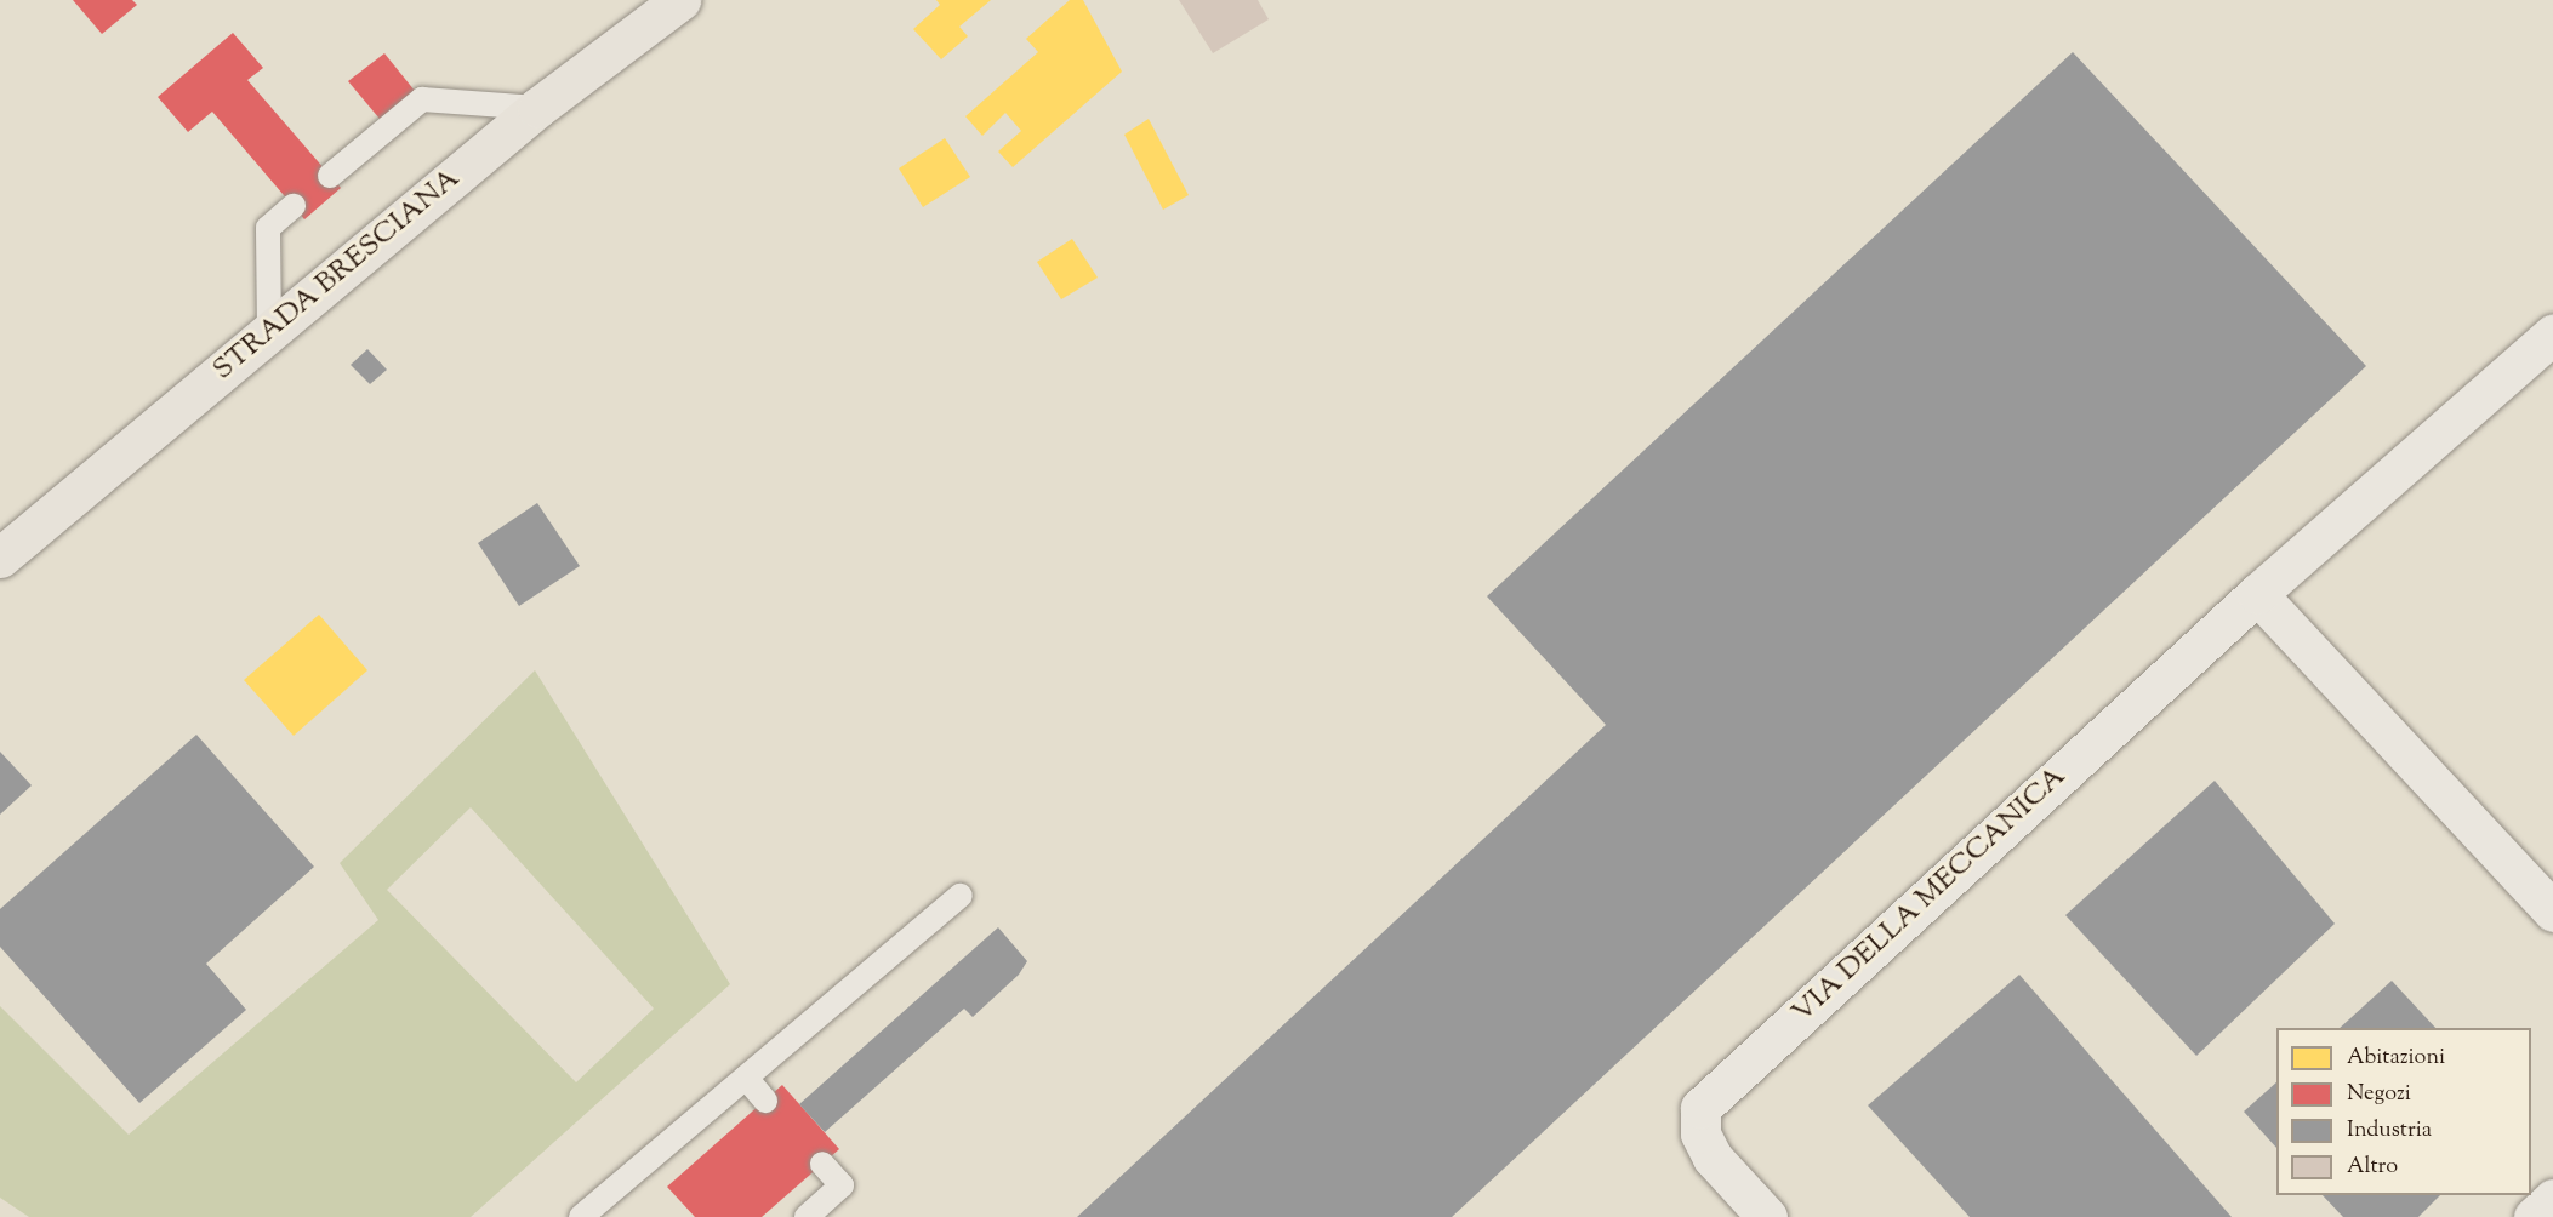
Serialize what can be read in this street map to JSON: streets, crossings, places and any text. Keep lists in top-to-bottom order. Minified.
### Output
{"streets":{"main road":["STRADA BRESCIANA"],"street":["VIA DELLA MECCANICA"]},"legend":["Abitazioni","Negozi","Industria","Altro"]}
